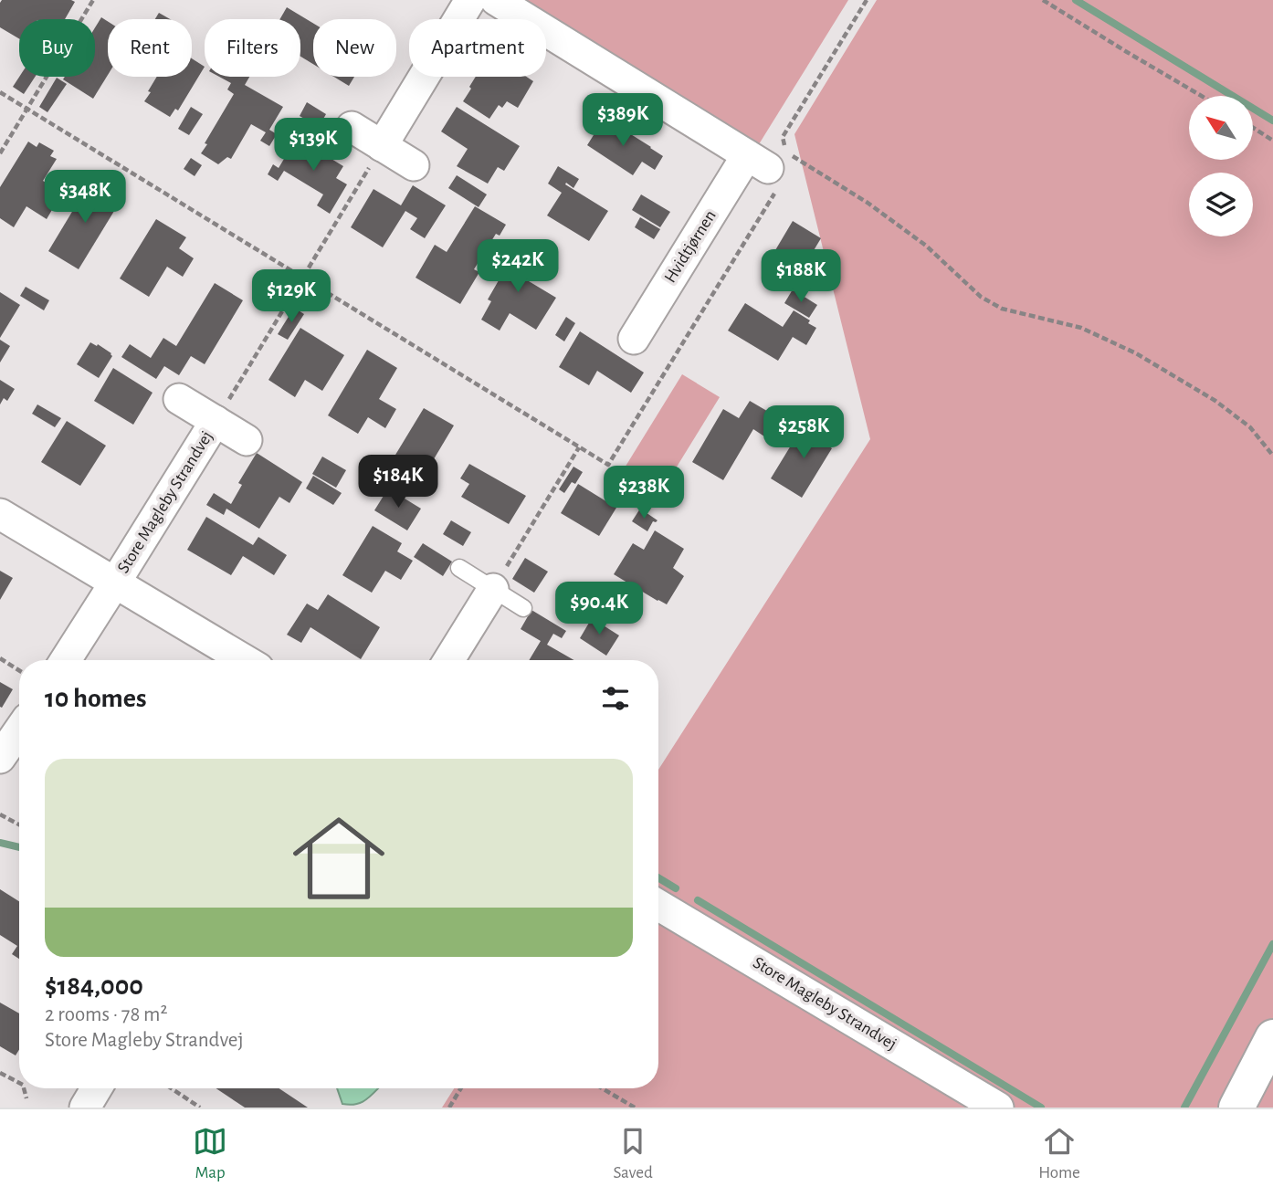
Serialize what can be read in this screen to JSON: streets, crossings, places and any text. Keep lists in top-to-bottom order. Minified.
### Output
{"streets":{"street":["Hvidtjørnen","Store Magleby Strandvej"]},"north":"top left","page":{"chip":["Buy","Rent","Filters","New","Apartment"],"price":["$389K","$139K","$348K","$242K","$188K","$129K","$258K","$184K","$238K","$90.4K"],"heading":"10 homes","list":[{"name":"$184,000","note":"2 rooms · 78 m² · Store Magleby Strandvej"}],"tabs":["Map","Saved","Home"]}}
